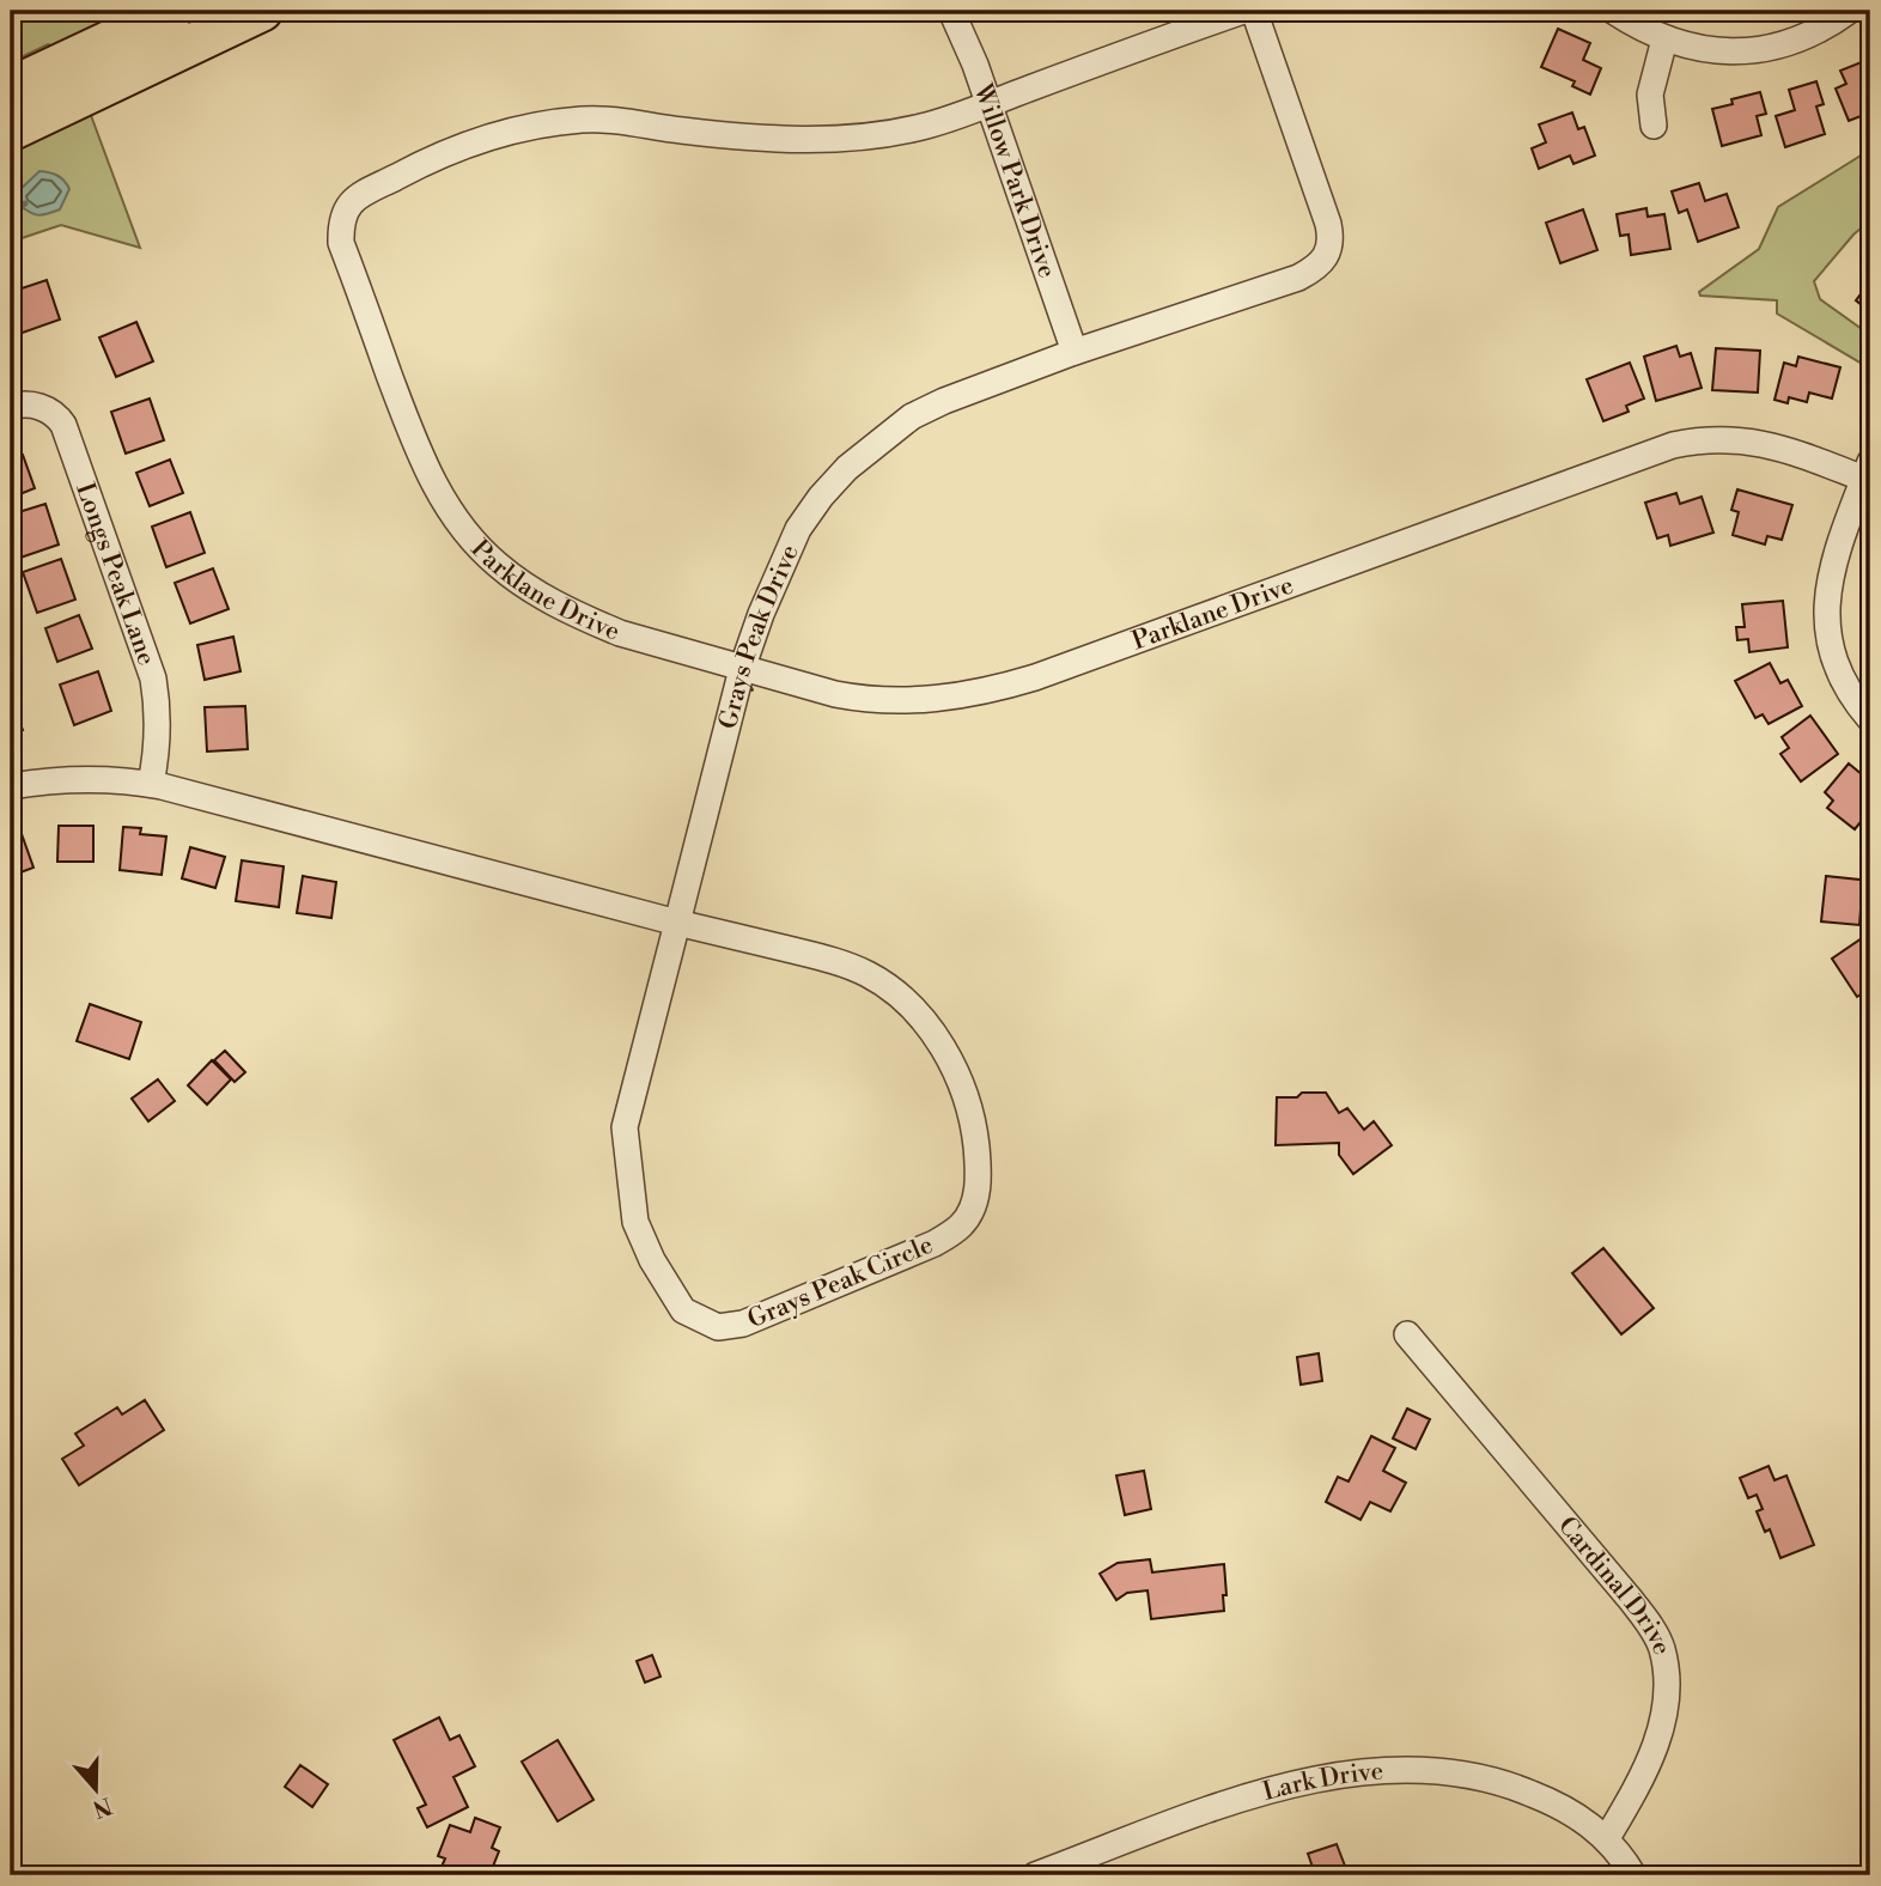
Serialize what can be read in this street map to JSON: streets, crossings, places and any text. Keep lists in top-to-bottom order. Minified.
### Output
{"streets":{"street":["Willow Park Drive","Longs Peak Lane","Parklane Drive","Grays Peak Drive","Grays Peak Circle","Cardinal Drive","Lark Drive"]},"crossings":[["Willow Park Drive","Parklane Drive"],["Willow Park Drive","Grays Peak Drive"],["Parklane Drive","Grays Peak Drive"],["Grays Peak Drive","Grays Peak Circle"],["Cardinal Drive","Lark Drive"]],"north":"bottom"}
